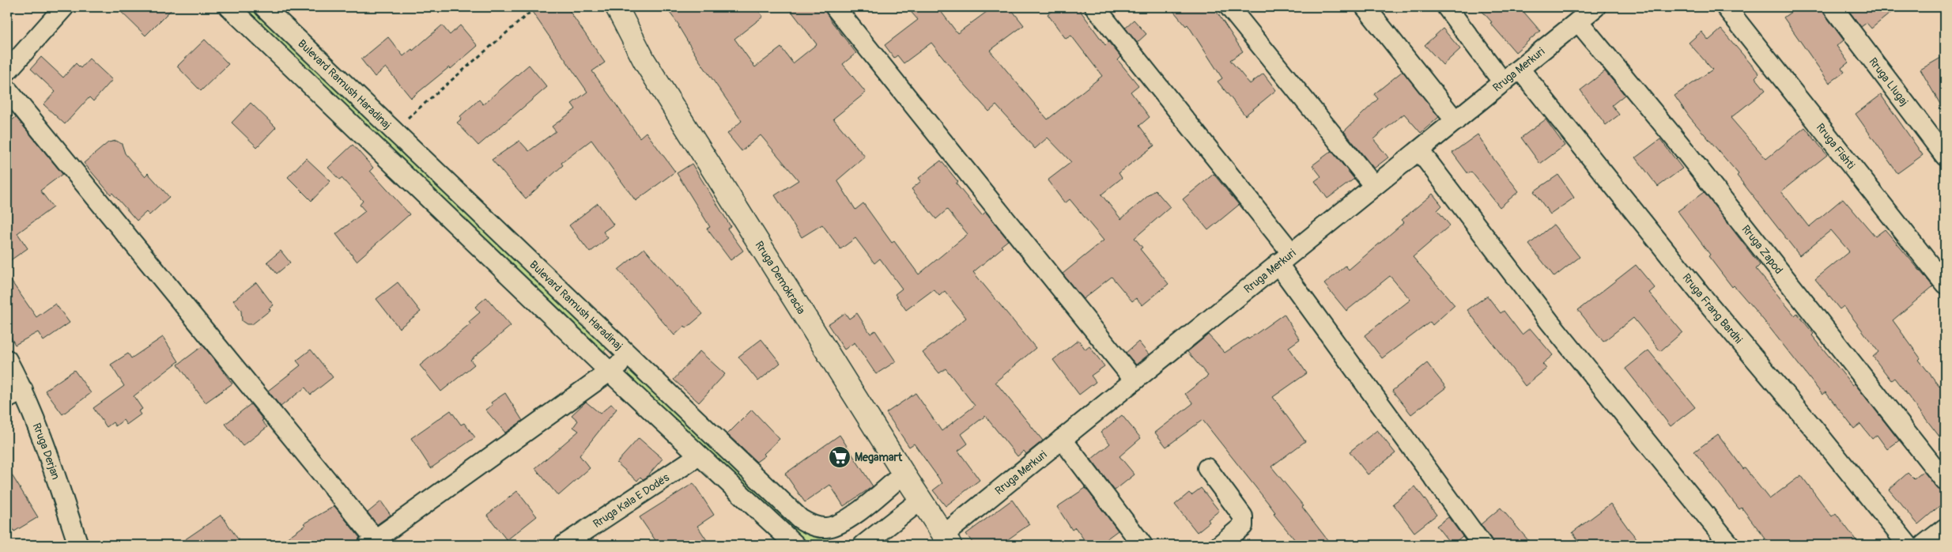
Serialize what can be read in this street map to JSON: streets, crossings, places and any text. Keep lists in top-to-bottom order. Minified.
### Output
{"streets":{"main road":["Rruga Demokracia"],"street":["Rruga Merkuri","Rruga Llugaj","Bulevard Ramush Haradinaj","Rruga Fishti","Rruga Zapod","Rruga Frang Bardhi","Rruga Derjan","Rruga Kala E Dodës"]},"crossings":[["Rruga Merkuri","Rruga Zapod"],["Rruga Merkuri","Rruga Demokracia"],["Rruga Merkuri","Rruga Frang Bardhi"],["Bulevard Ramush Haradinaj","Rruga Demokracia"]],"places":{"supermarket":["Megamart"]}}
